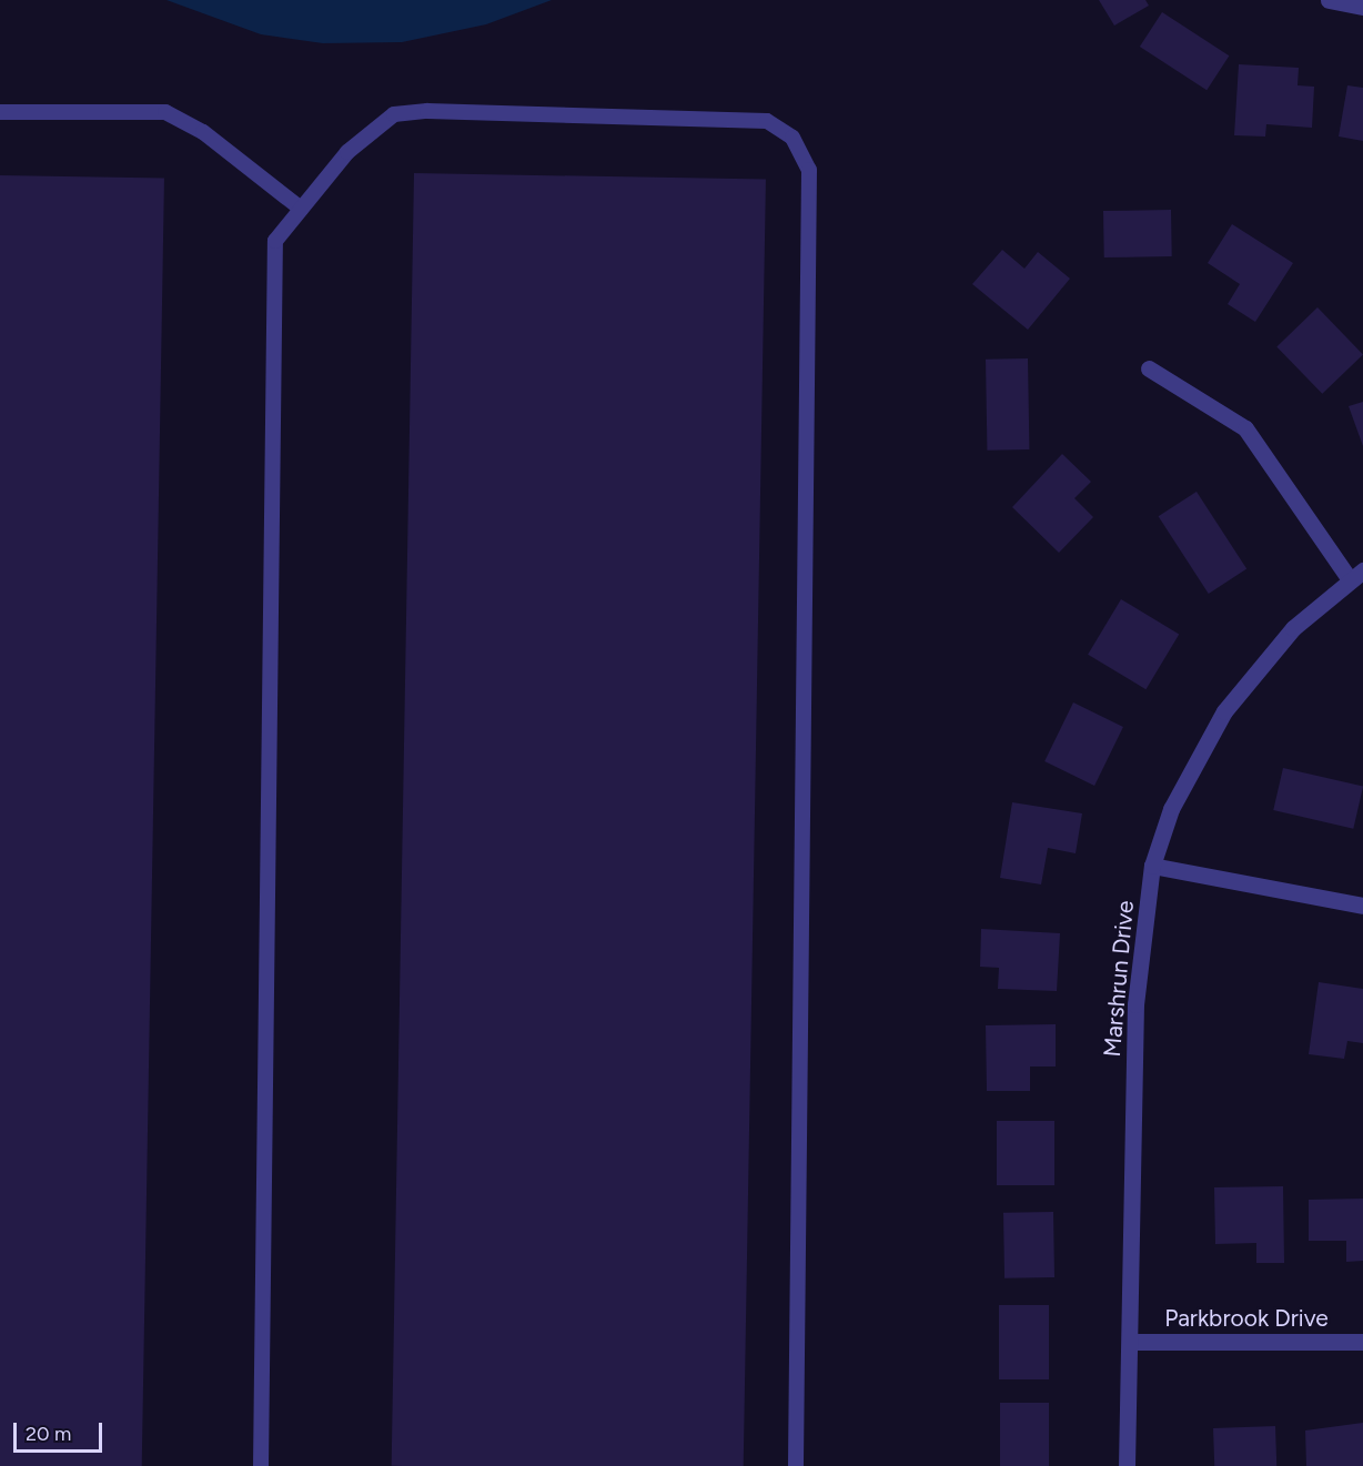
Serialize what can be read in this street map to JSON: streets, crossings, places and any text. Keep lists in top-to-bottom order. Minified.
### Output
{"streets":{"street":["Marshrun Drive","Parkbrook Drive"]},"crossings":[["Marshrun Drive","Parkbrook Drive"]],"scale_bar":"20 m"}
